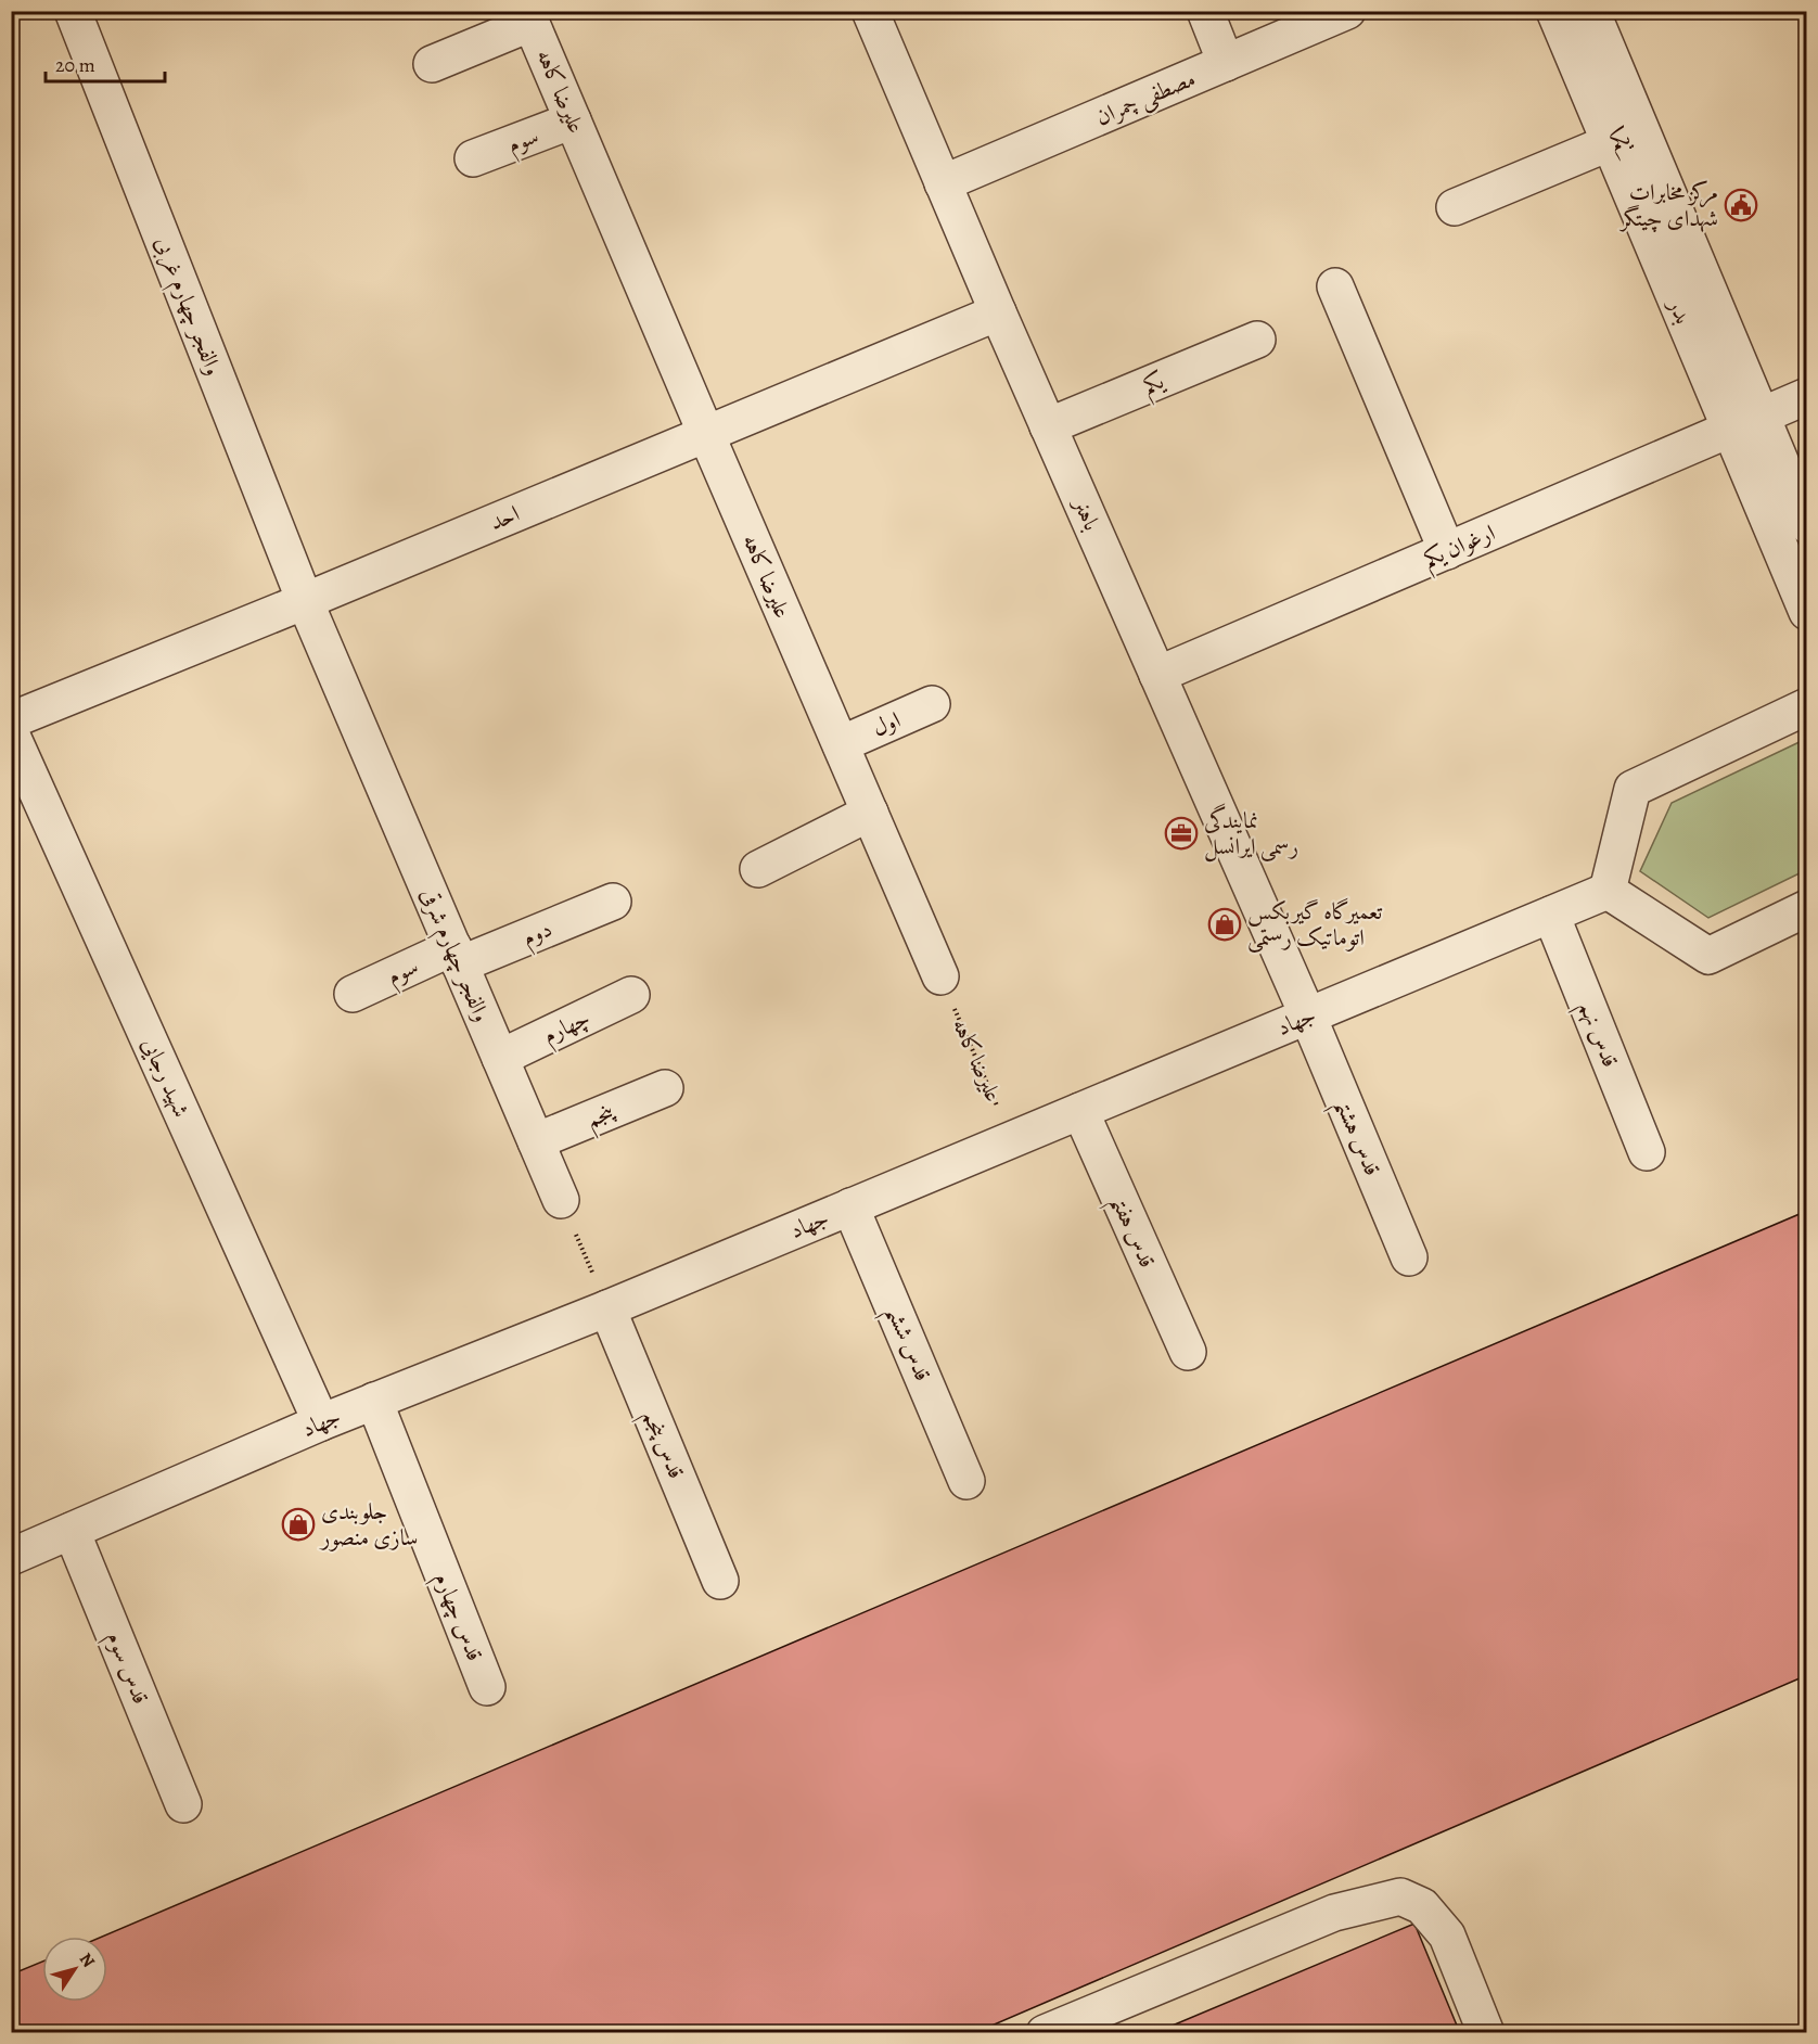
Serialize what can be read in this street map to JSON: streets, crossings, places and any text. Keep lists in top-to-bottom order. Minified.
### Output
{"streets":{"street":["علیرضا کاهه","مصطفی چمران","یکم","سوم","والفجر چهارم غربی","بدر","باهنر","احد","ارغوان یکم","اول","دوم","والفجر چهارم شرقی","جهاد","چهارم","قدس نهم","شهید رجایی","پنجم","قدس هشتم","قدس هفتم","قدس ششم","قدس پنجم","قدس چهارم","قدس سوم"]},"crossings":[["علیرضا کاهه","سوم"],["علیرضا کاهه","احد"],["علیرضا کاهه","اول"],["علیرضا کاهه","جهاد"],["مصطفی چمران","باهنر"],["یکم","بدر"],["یکم","باهنر"],["سوم","دوم"],["سوم","والفجر چهارم شرقی"],["والفجر چهارم غربی","احد"],["والفجر چهارم غربی","والفجر چهارم شرقی"],["بدر","ارغوان یکم"],["باهنر","احد"],["باهنر","ارغوان یکم"],["باهنر","جهاد"],["باهنر","قدس هشتم"],["احد","والفجر چهارم شرقی"],["دوم","والفجر چهارم شرقی"],["والفجر چهارم شرقی","چهارم"],["والفجر چهارم شرقی","پنجم"],["جهاد","قدس نهم"],["جهاد","شهید رجایی"],["جهاد","قدس هشتم"],["جهاد","قدس هفتم"],["جهاد","قدس ششم"],["جهاد","قدس پنجم"],["جهاد","قدس چهارم"],["جهاد","قدس سوم"]],"places":{"public building":["مرکز مخابرات شهدای چیتگر"],"office":["نمایندگی رسمی ایرانسل"],"shop":["تعمیرگاه گیربکس اتوماتیک رستمی","جلوبندی سازی منصور"]},"scale_bar":"20 m","north":"top right"}
